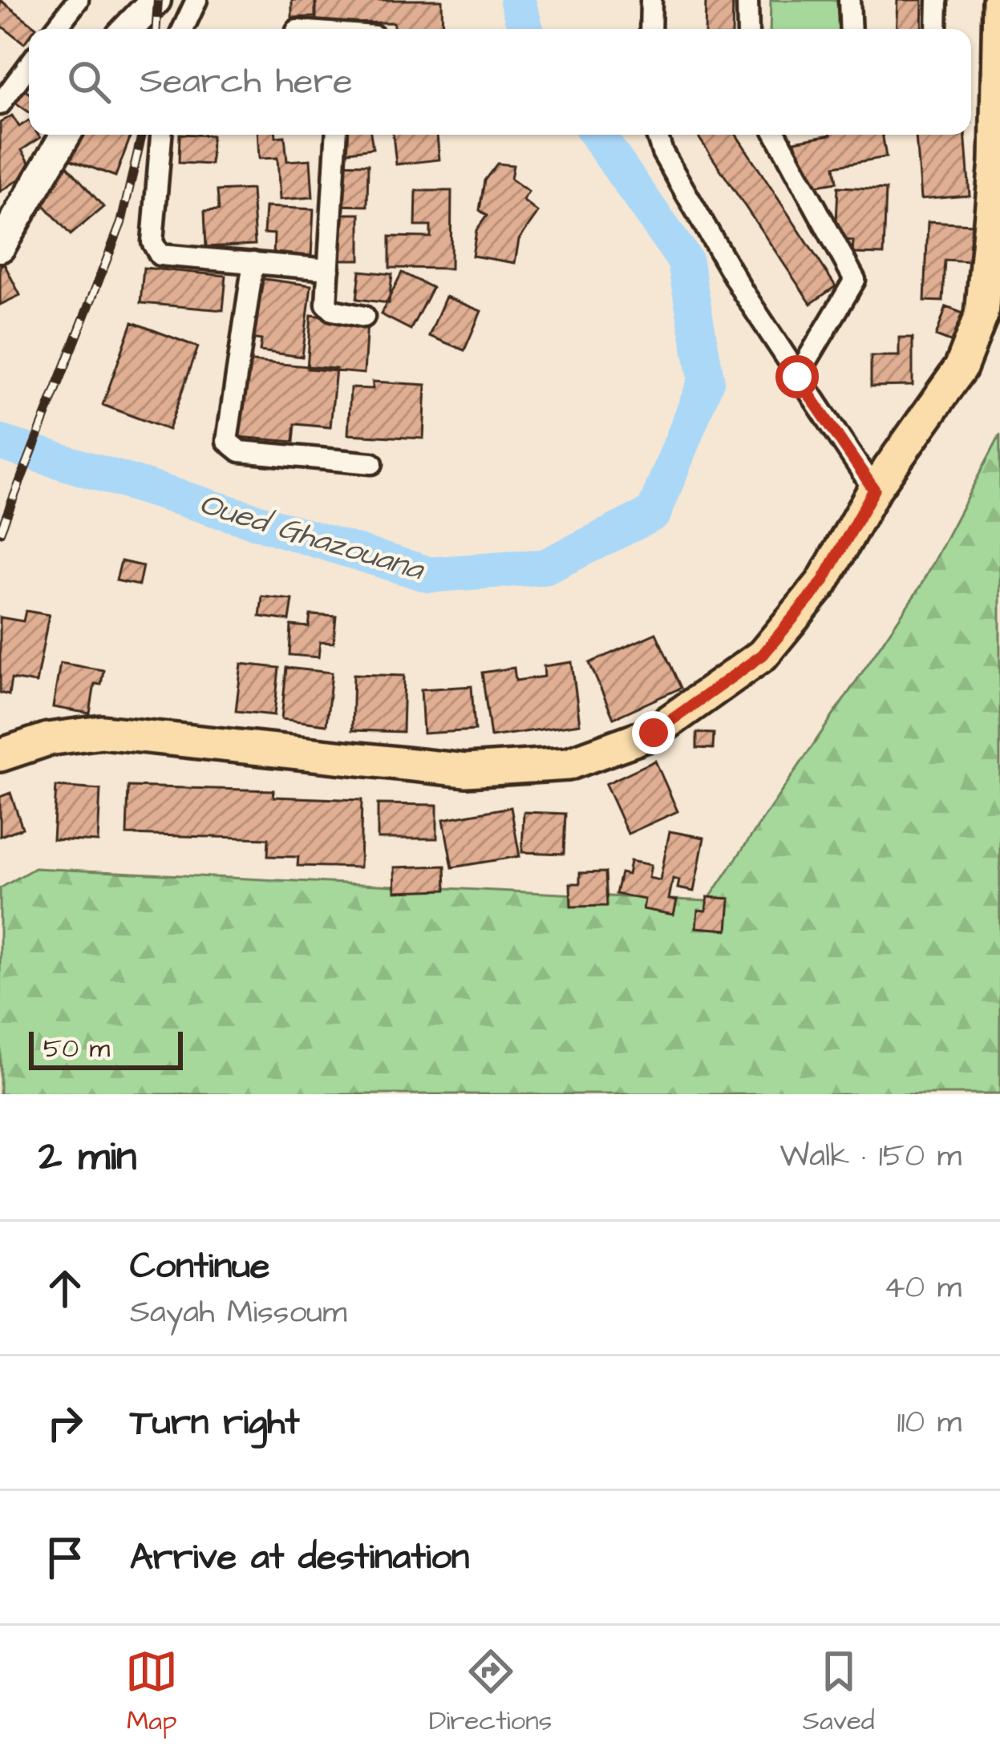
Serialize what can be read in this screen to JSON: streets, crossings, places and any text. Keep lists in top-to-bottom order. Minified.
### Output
{"water":["Oued Ghazouana"],"scale_bar":"50 m","page":{"search":"Search here","scale":"50 m","heading":["2 min","Walk · 150 m"],"list":[["Continue","Sayah Missoum","40 m"],["Turn right","110 m"],"Arrive at destination"],"nav":["Map","Directions","Saved"]}}
